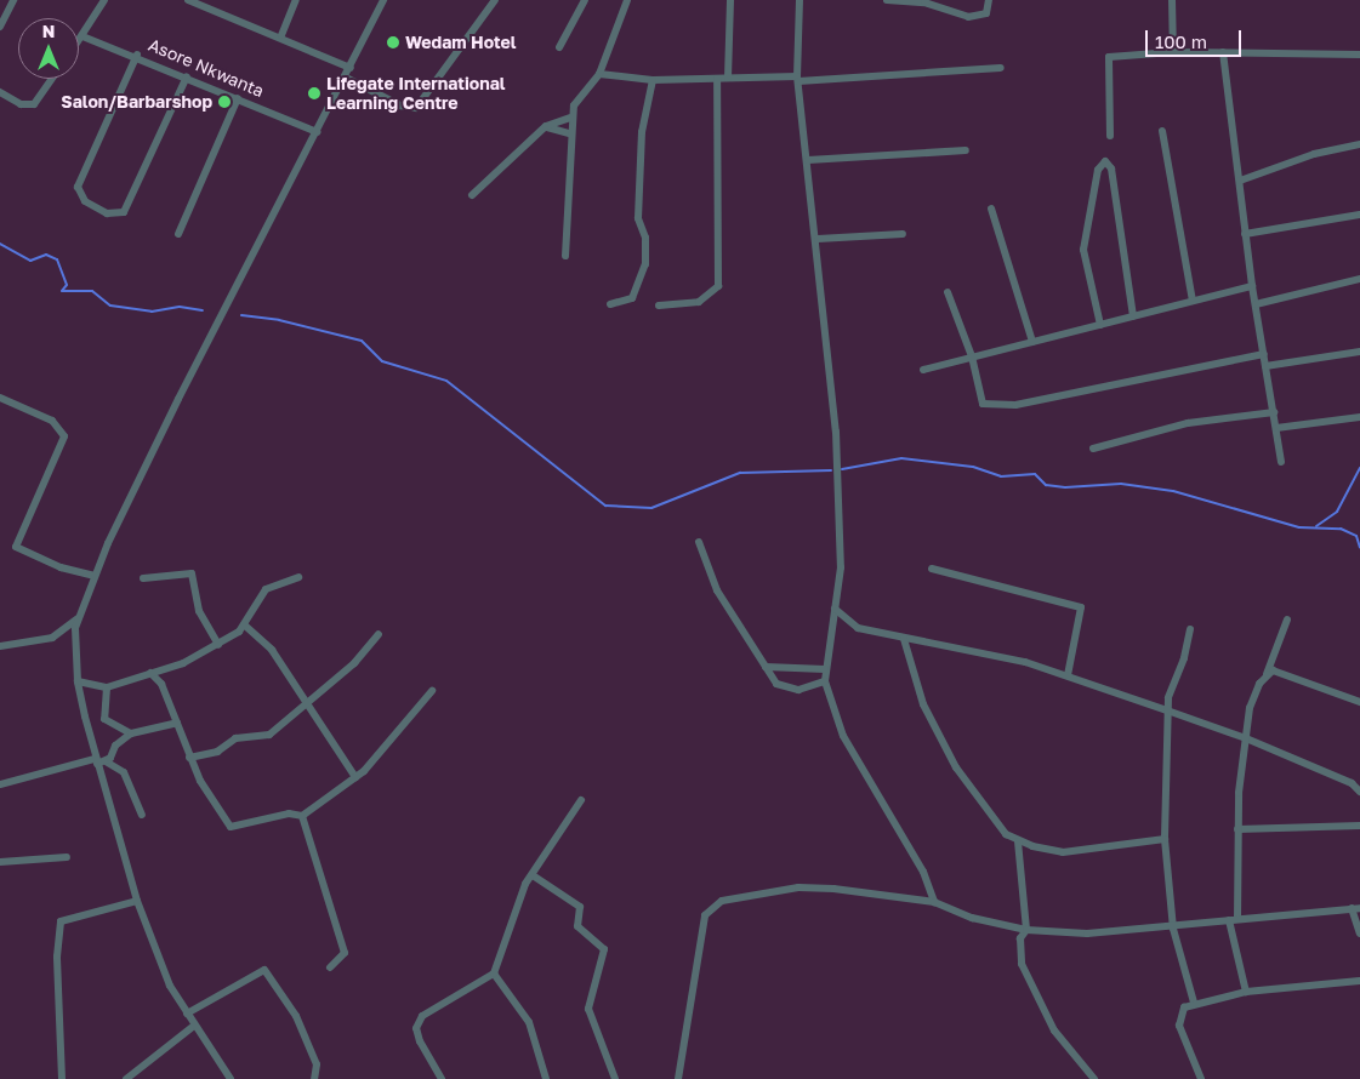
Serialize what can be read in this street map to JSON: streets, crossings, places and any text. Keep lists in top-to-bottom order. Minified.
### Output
{"streets":{"street":["Asore Nkwanta"]},"places":["Wedam Hotel","Lifegate International Learning Centre","Salon/Barbarshop"],"scale_bar":"100 m","north":"top"}
